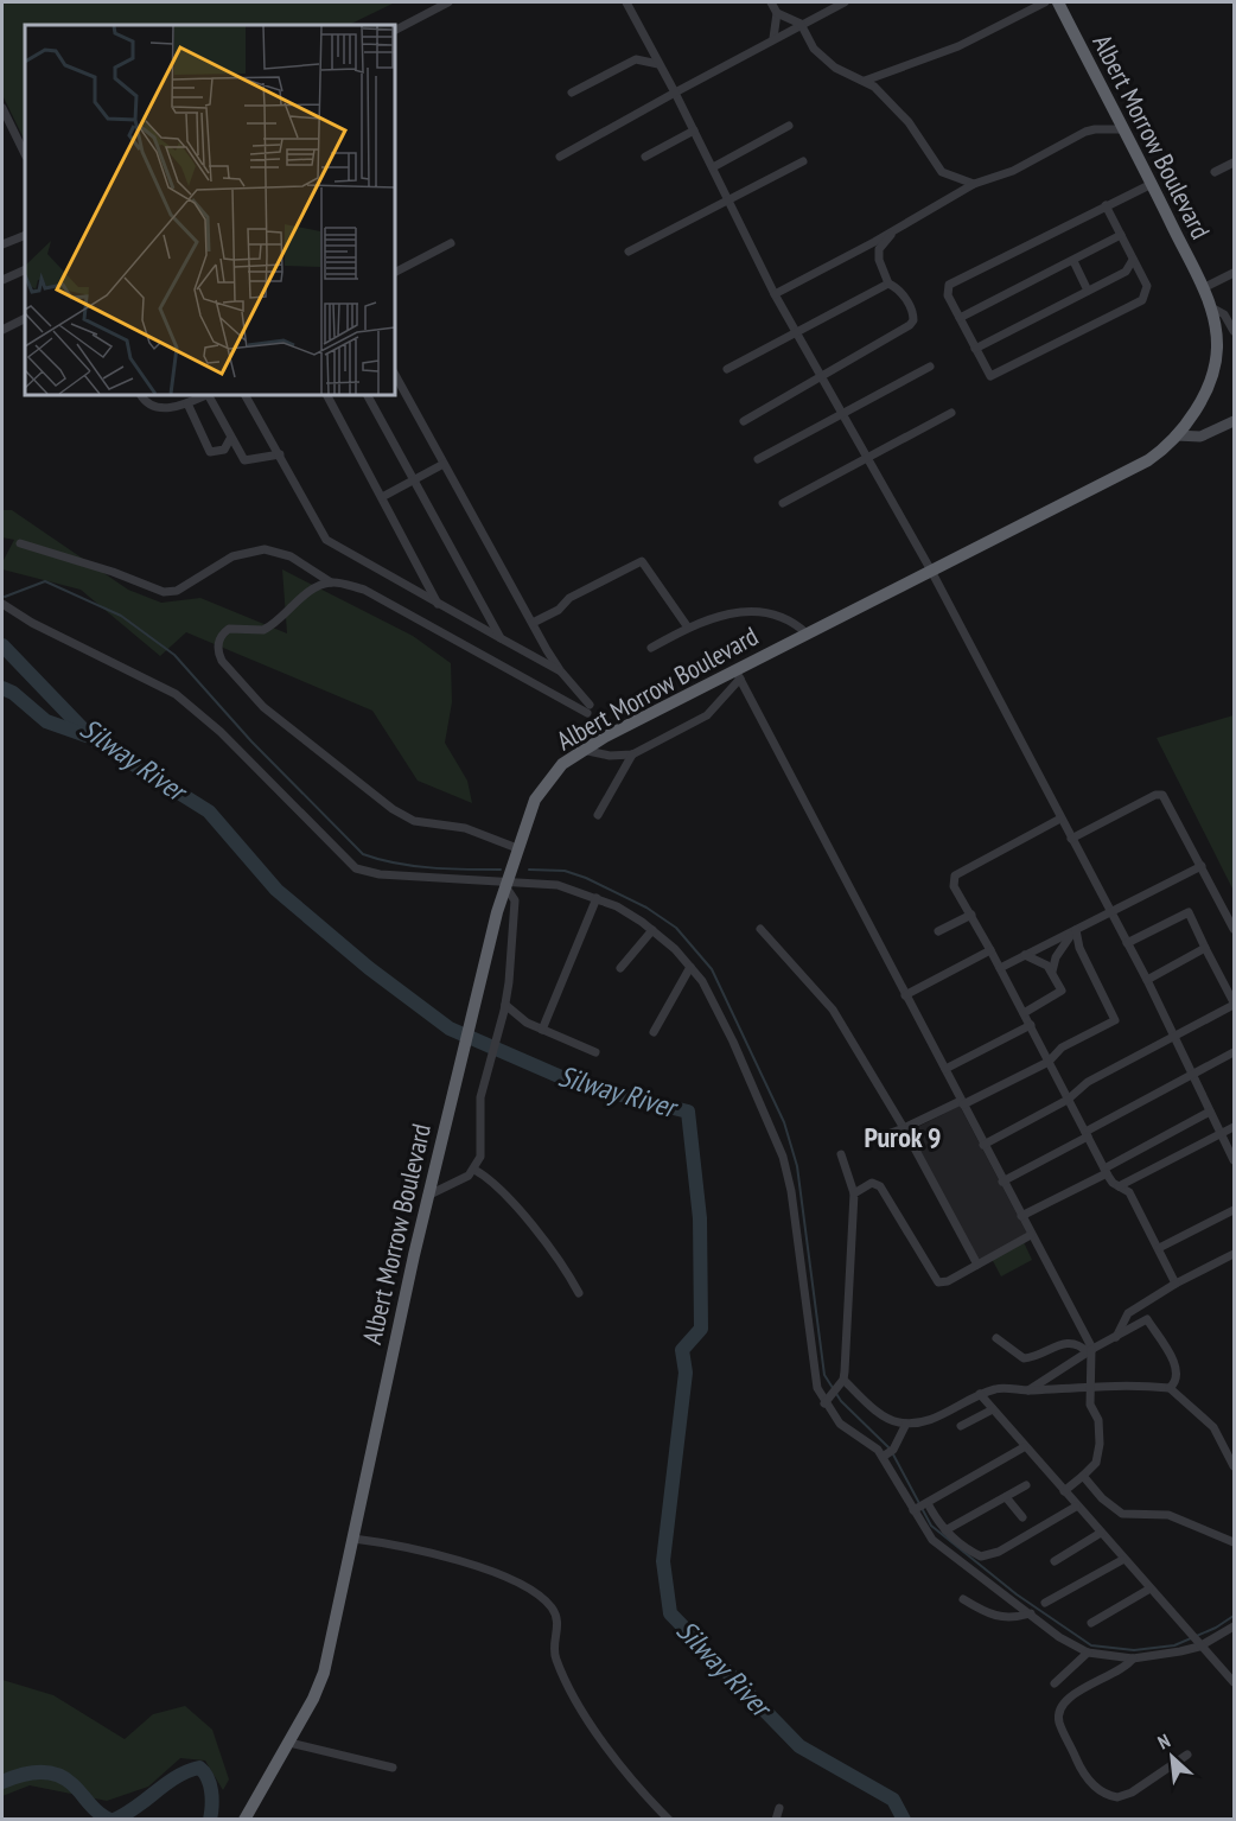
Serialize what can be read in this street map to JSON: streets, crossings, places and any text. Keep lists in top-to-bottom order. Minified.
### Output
{"streets":{"highway":["Albert Morrow Boulevard"]},"districts":["Purok 9"],"water":["Silway River"],"north":"top left"}
